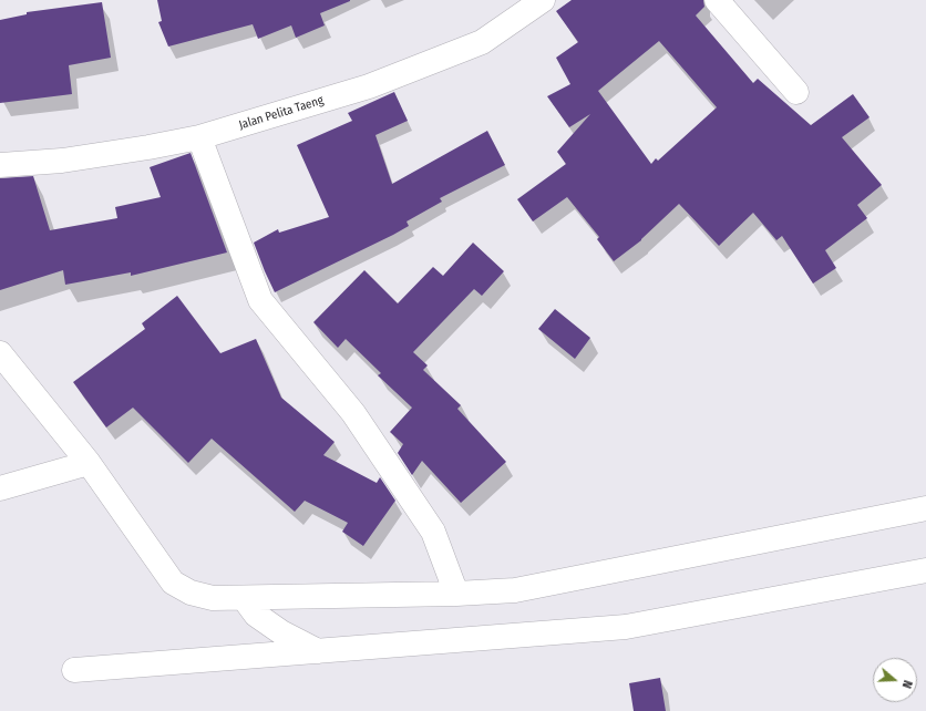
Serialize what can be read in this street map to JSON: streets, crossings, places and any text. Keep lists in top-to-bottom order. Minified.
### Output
{"streets":{"street":["Jalan Pelita Taeng"]},"north":"right"}
